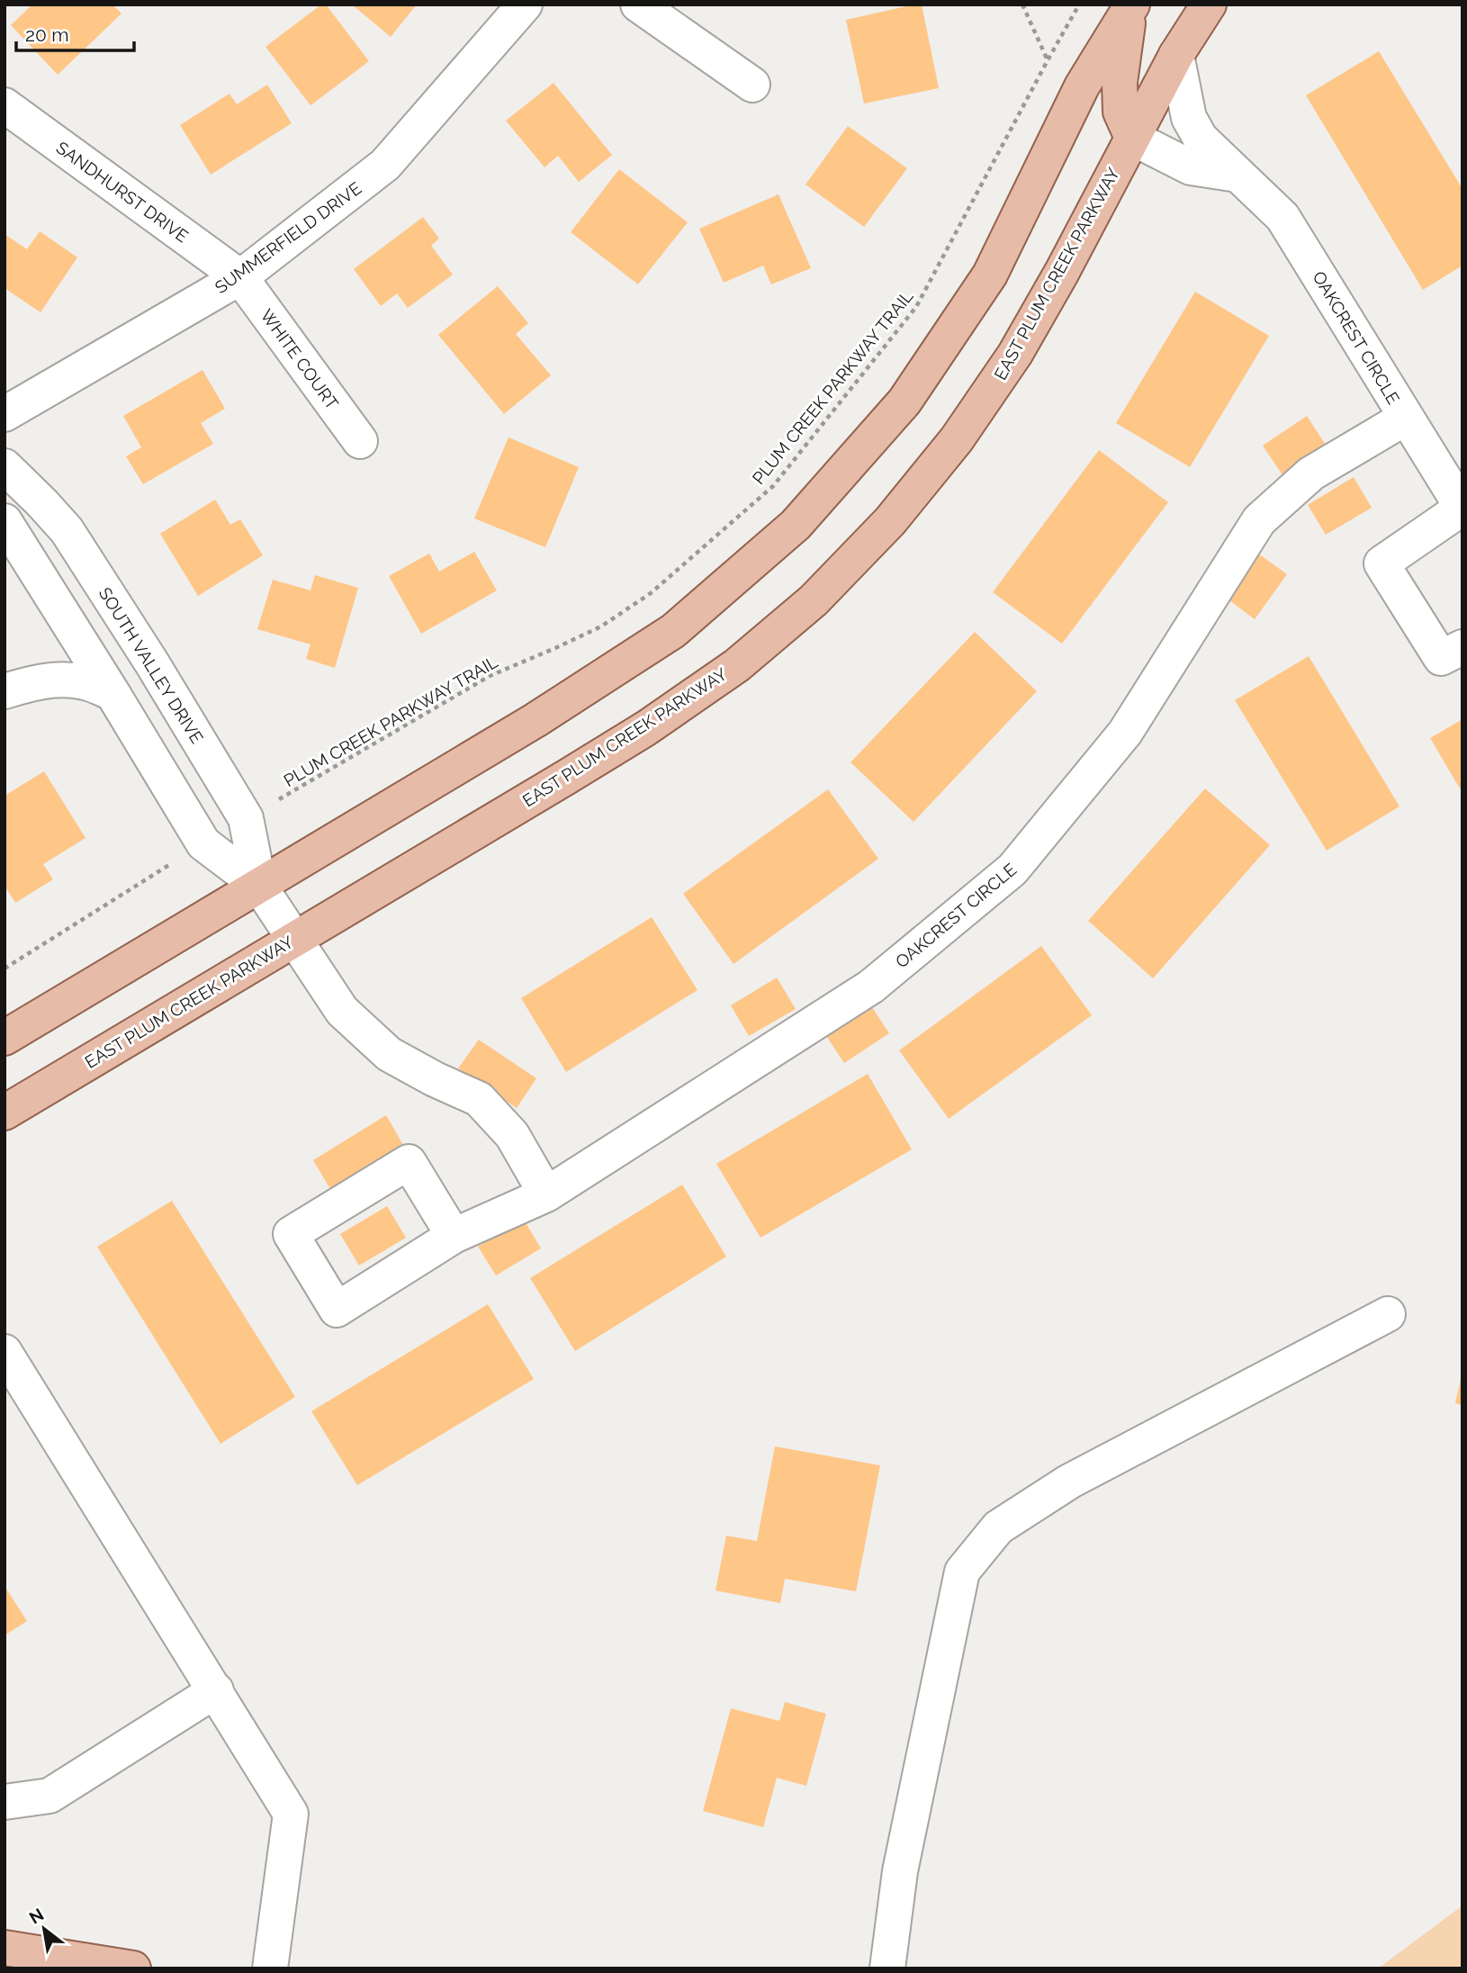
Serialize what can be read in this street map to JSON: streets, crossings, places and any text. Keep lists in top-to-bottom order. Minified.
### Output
{"streets":{"main road":["EAST PLUM CREEK PARKWAY"],"street":["SANDHURST DRIVE","SUMMERFIELD DRIVE","OAKCREST CIRCLE","WHITE COURT","SOUTH VALLEY DRIVE"],"path":["PLUM CREEK PARKWAY TRAIL"]},"crossings":[["SANDHURST DRIVE","SUMMERFIELD DRIVE"],["SANDHURST DRIVE","WHITE COURT"],["SUMMERFIELD DRIVE","WHITE COURT"],["EAST PLUM CREEK PARKWAY","OAKCREST CIRCLE"],["EAST PLUM CREEK PARKWAY","SOUTH VALLEY DRIVE"],["PLUM CREEK PARKWAY TRAIL","SOUTH VALLEY DRIVE"]],"scale_bar":"20 m","north":"top left"}
